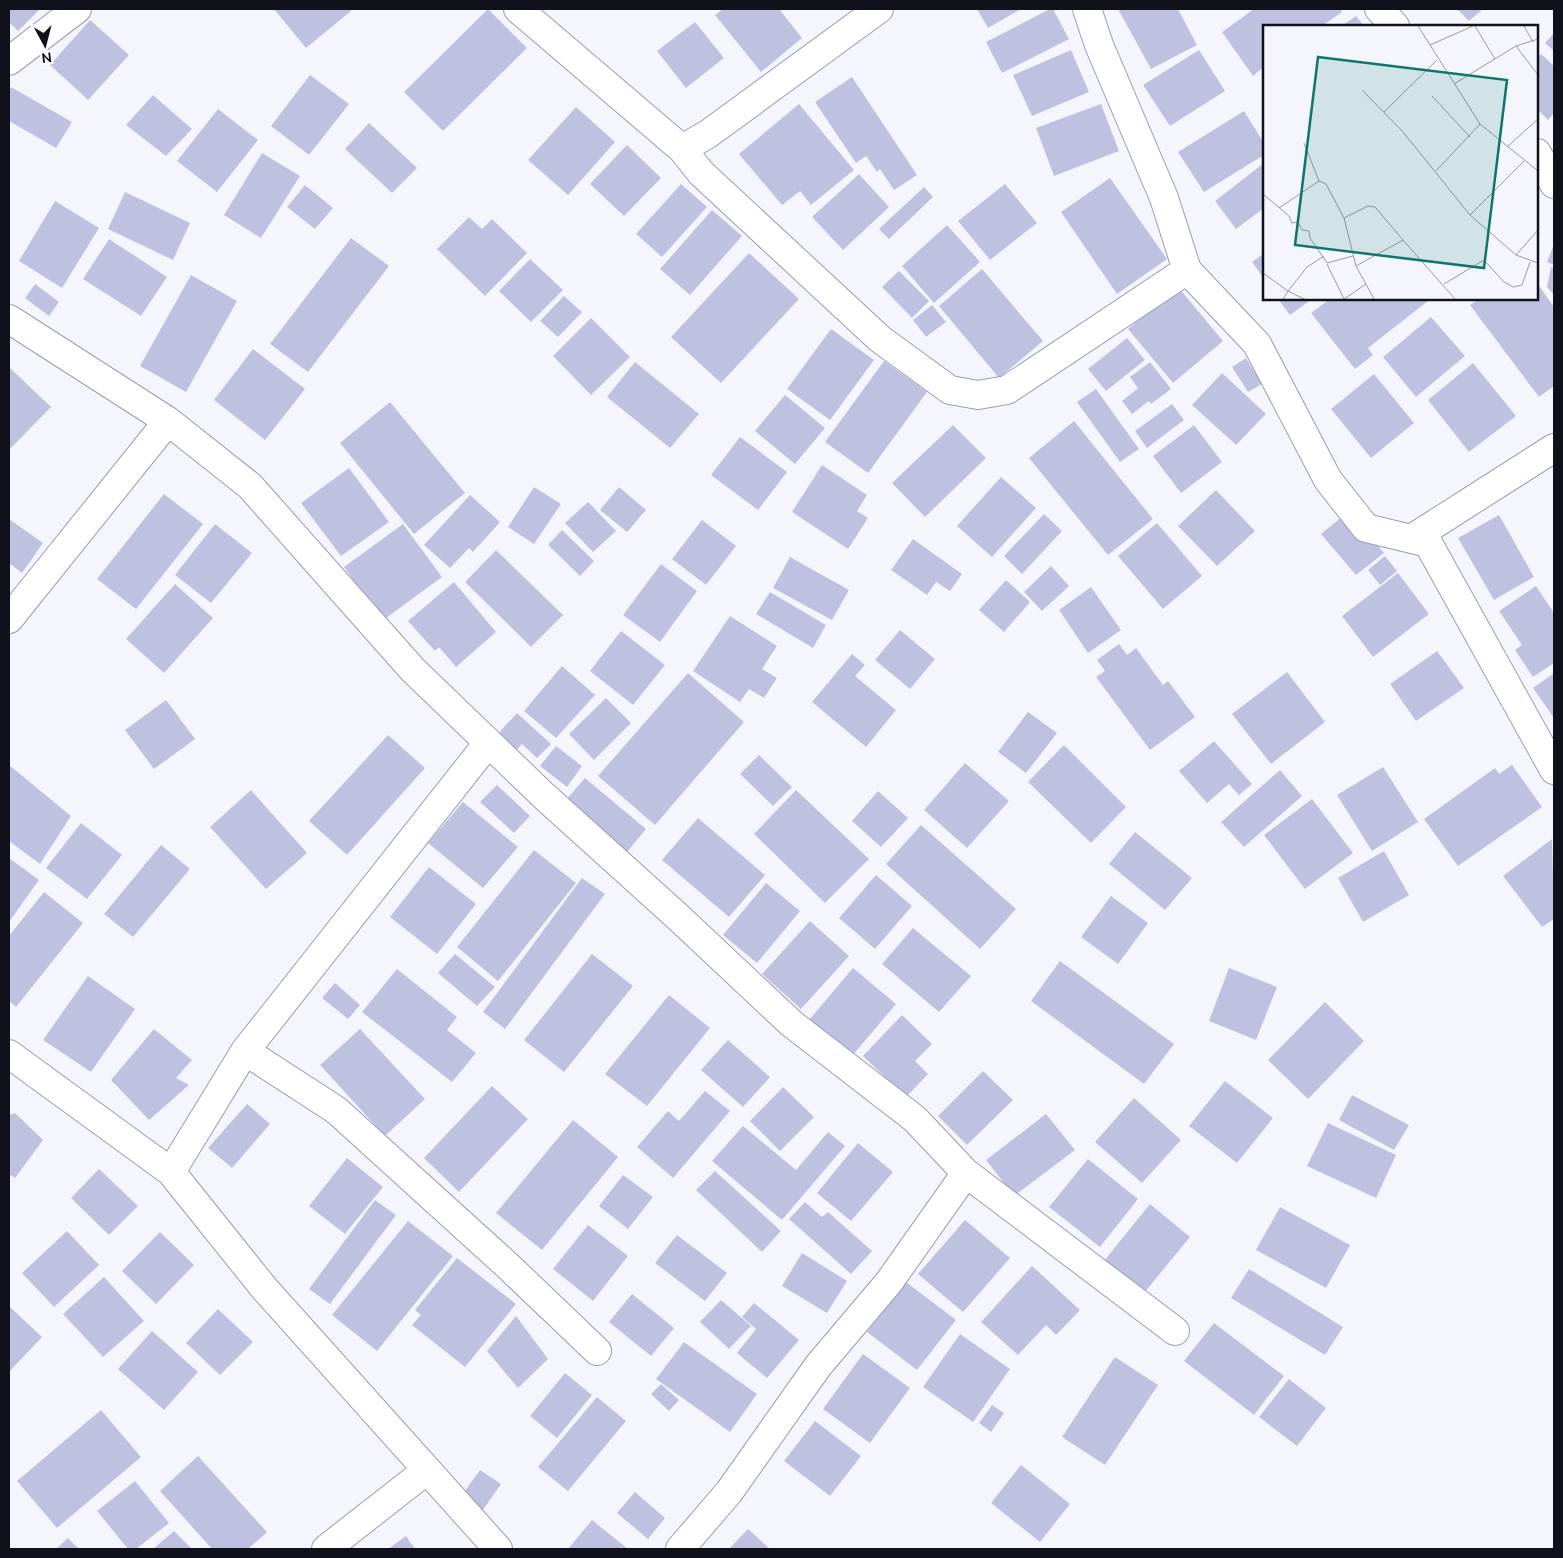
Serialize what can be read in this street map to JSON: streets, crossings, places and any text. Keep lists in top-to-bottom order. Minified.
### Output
{"north":"bottom"}
